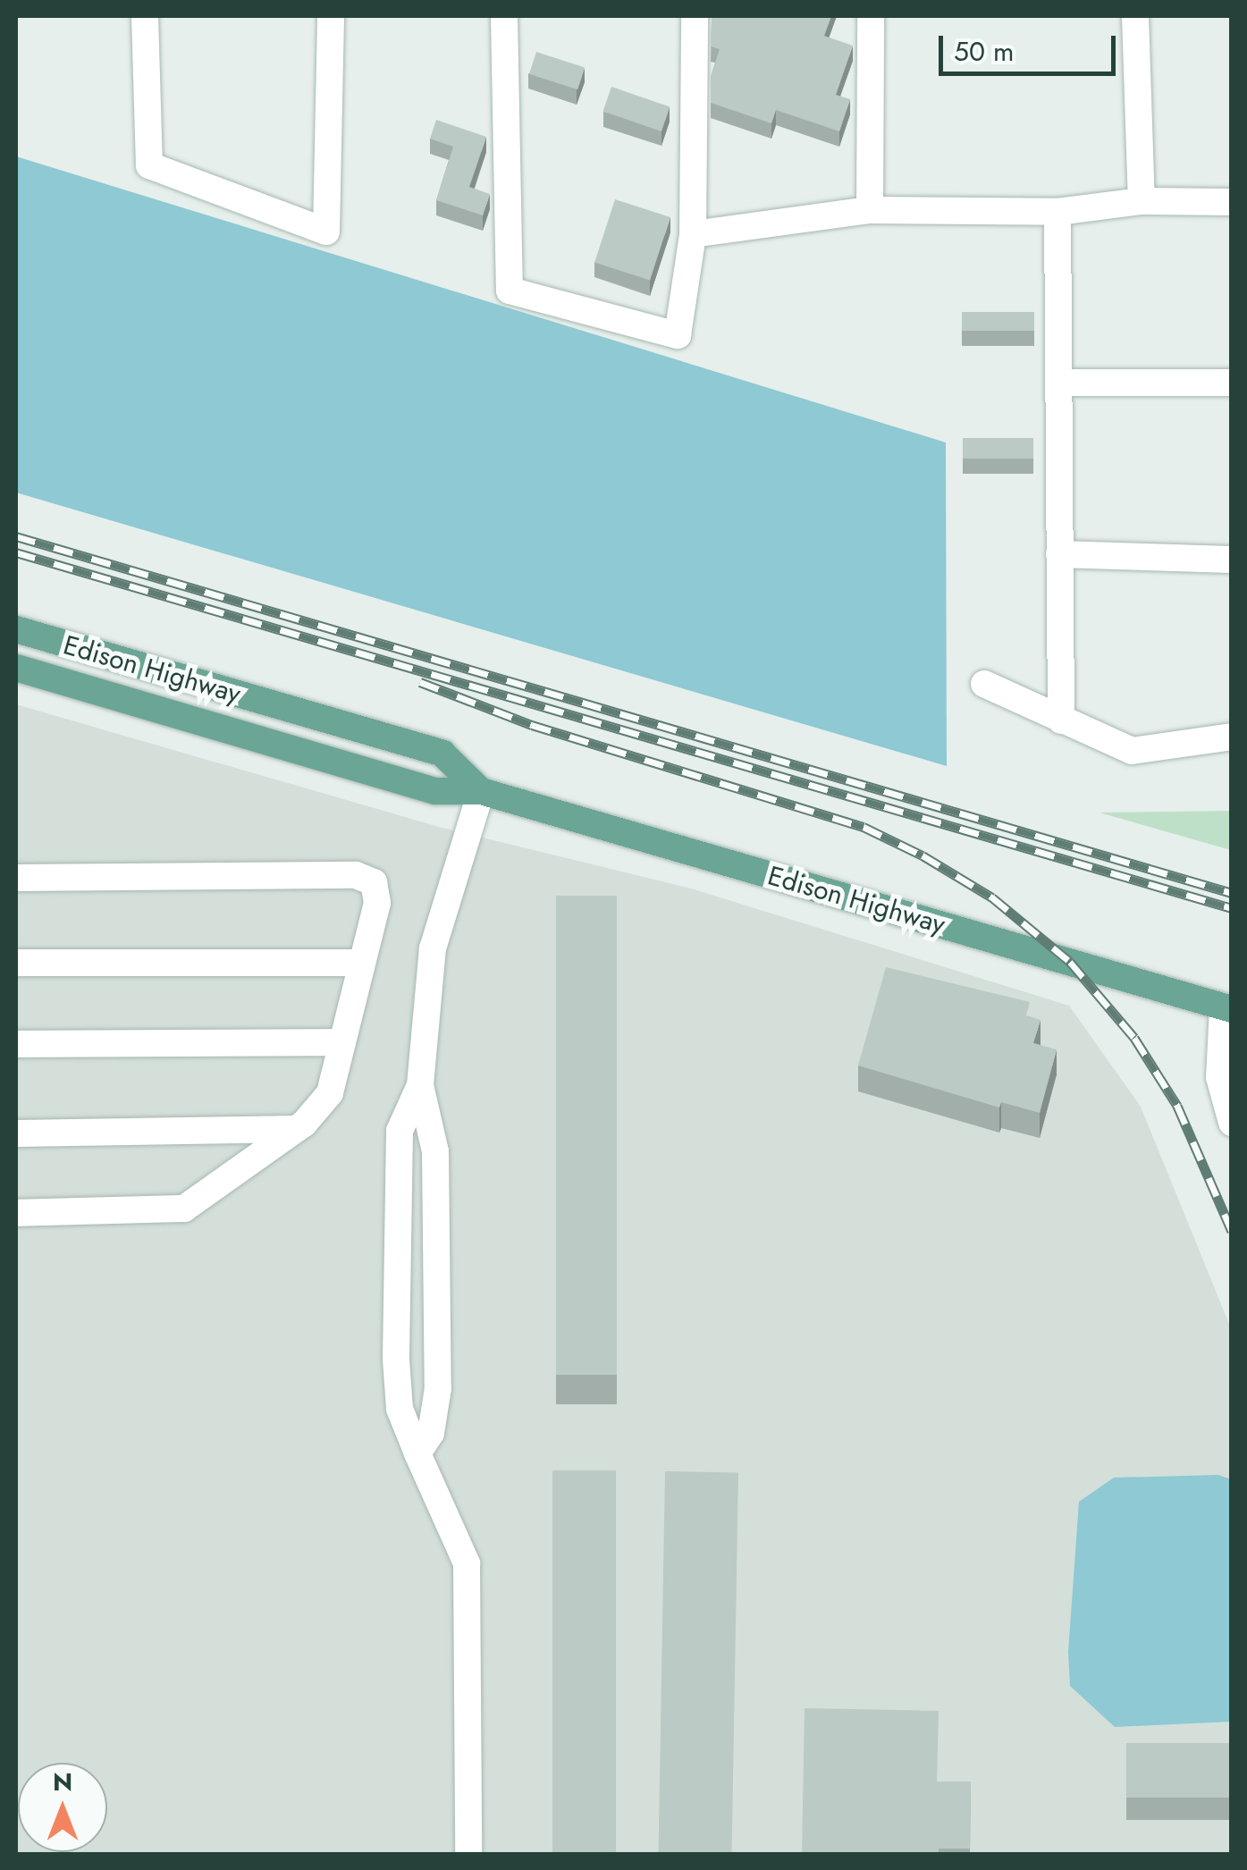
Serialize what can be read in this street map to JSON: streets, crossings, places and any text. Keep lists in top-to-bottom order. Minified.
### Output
{"streets":{"main road":["Edison Highway"]},"scale_bar":"50 m","north":"top"}
